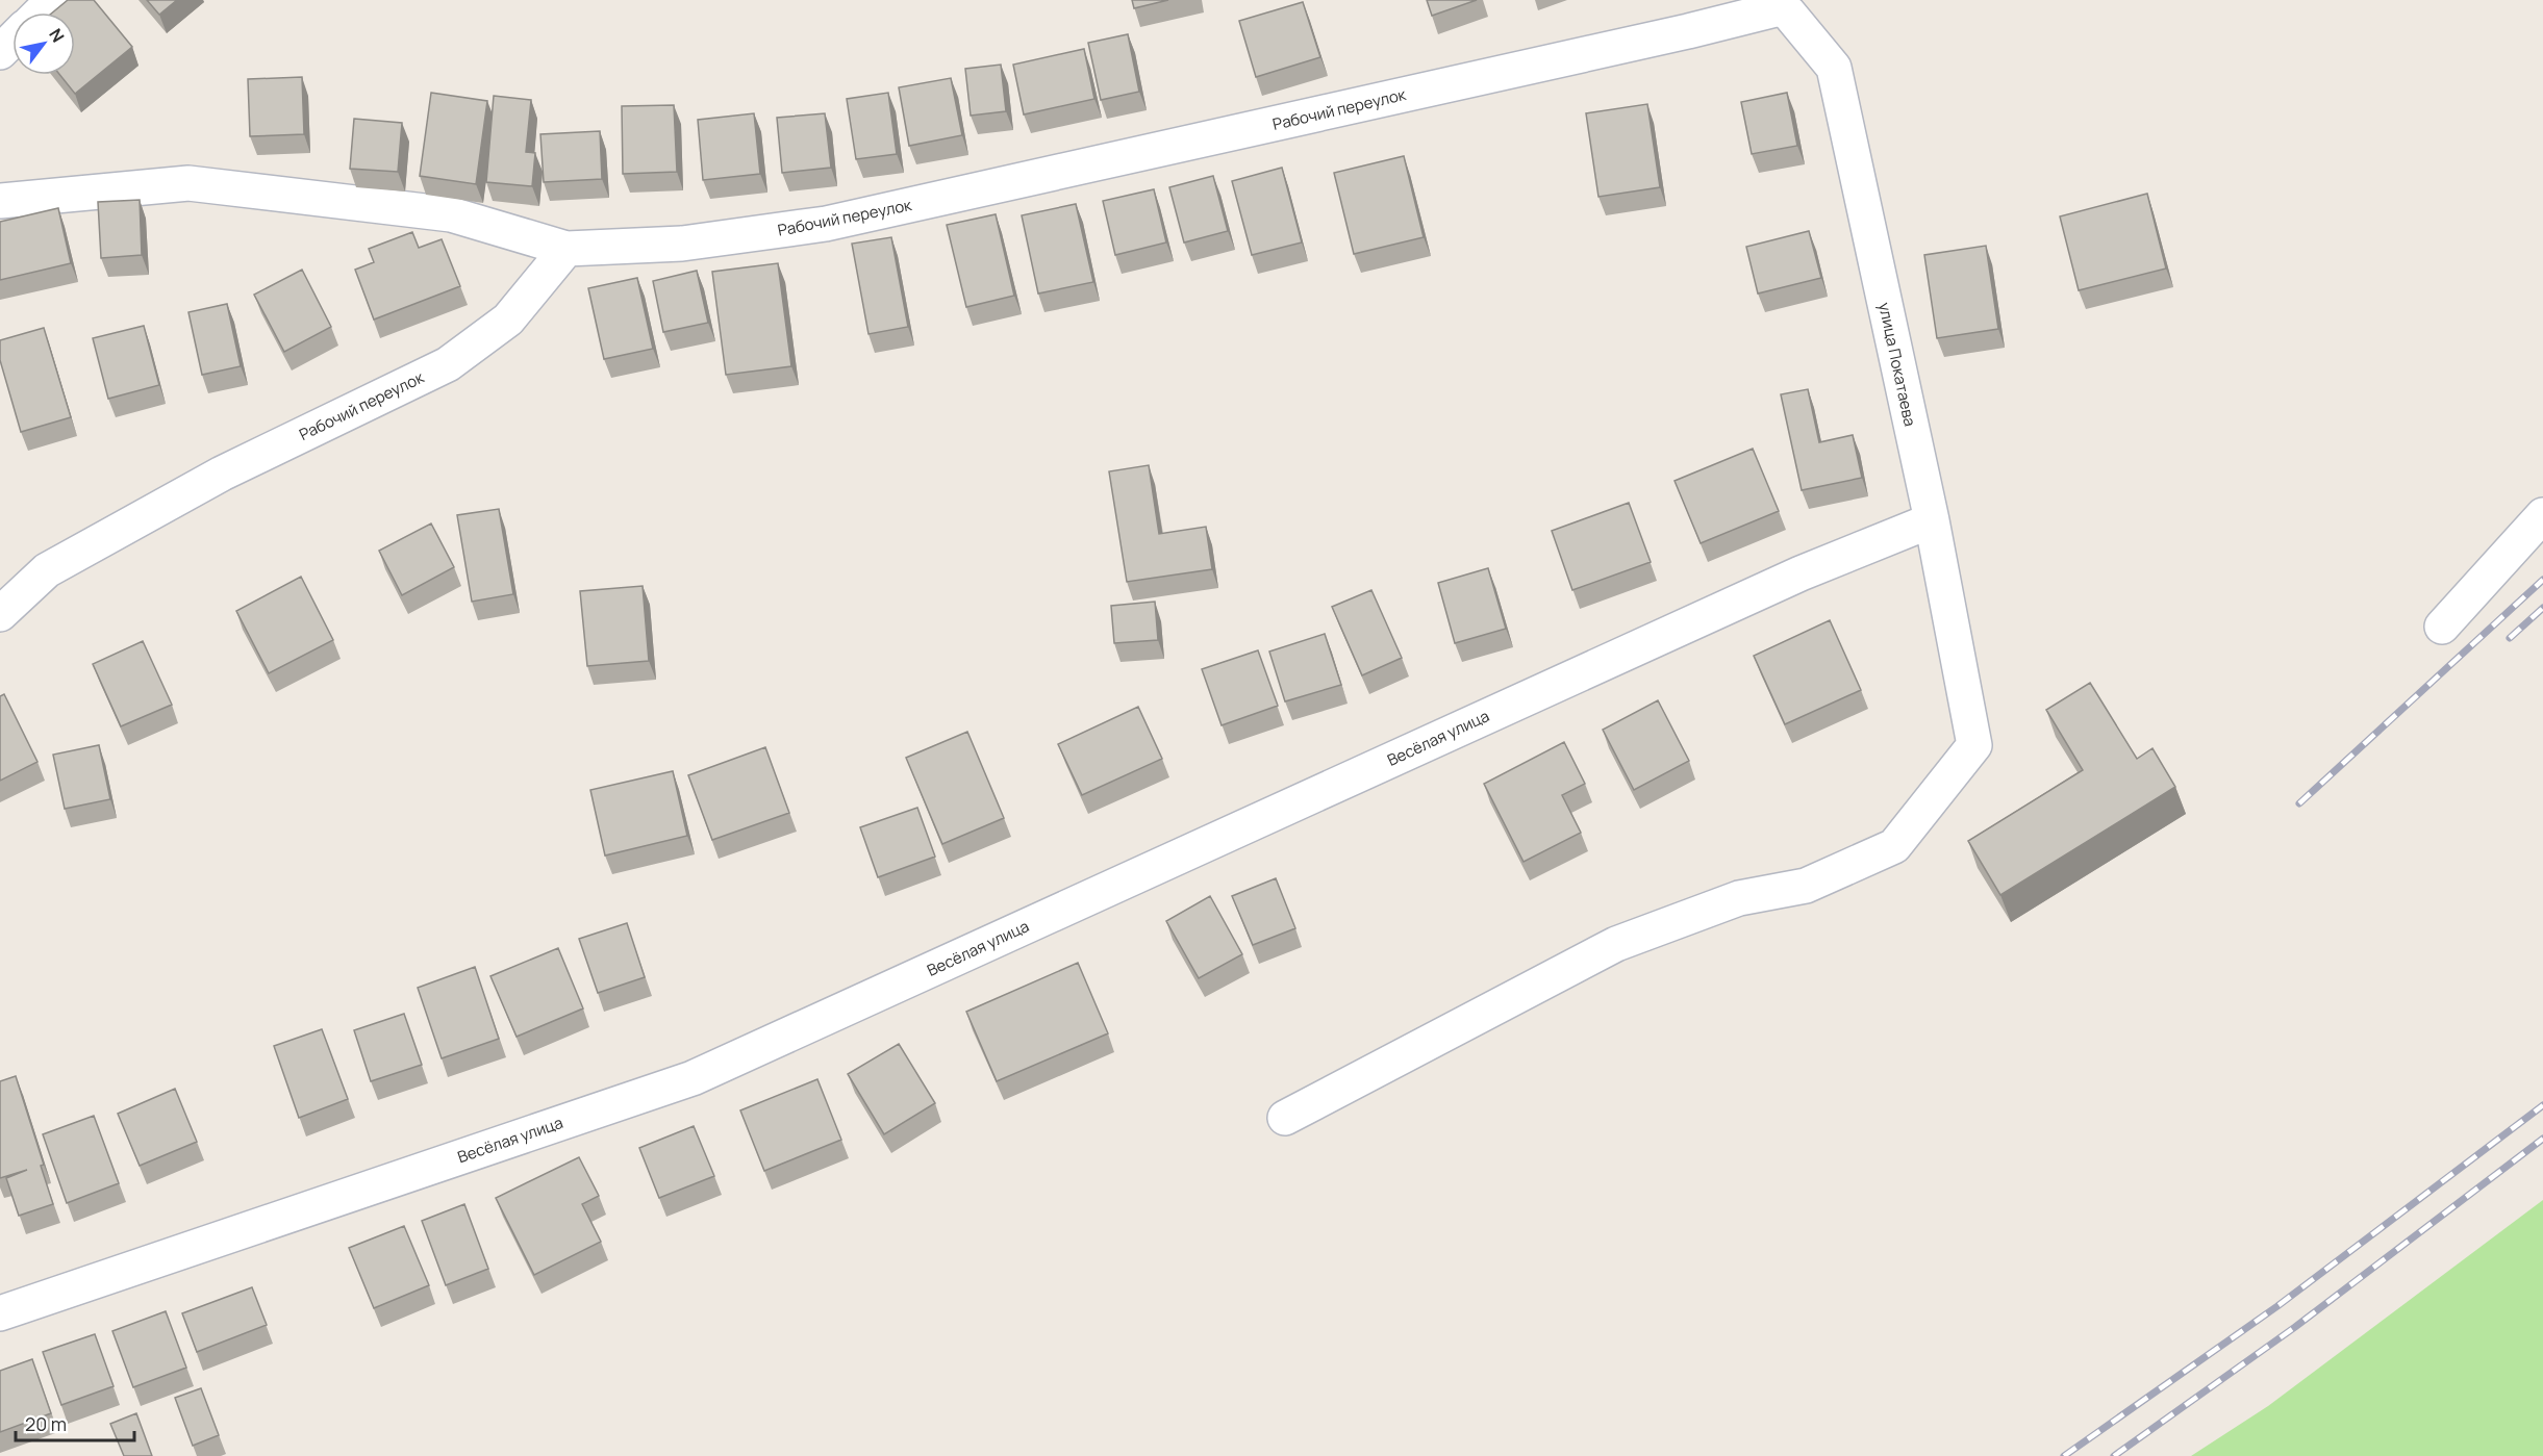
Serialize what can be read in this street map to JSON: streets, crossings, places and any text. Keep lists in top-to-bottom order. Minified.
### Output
{"streets":{"street":["Рабочий переулок","улица Покатаева","Весёлая улица"]},"crossings":[["Рабочий переулок","улица Покатаева"],["улица Покатаева","Весёлая улица"]],"scale_bar":"20 m","north":"top right"}
